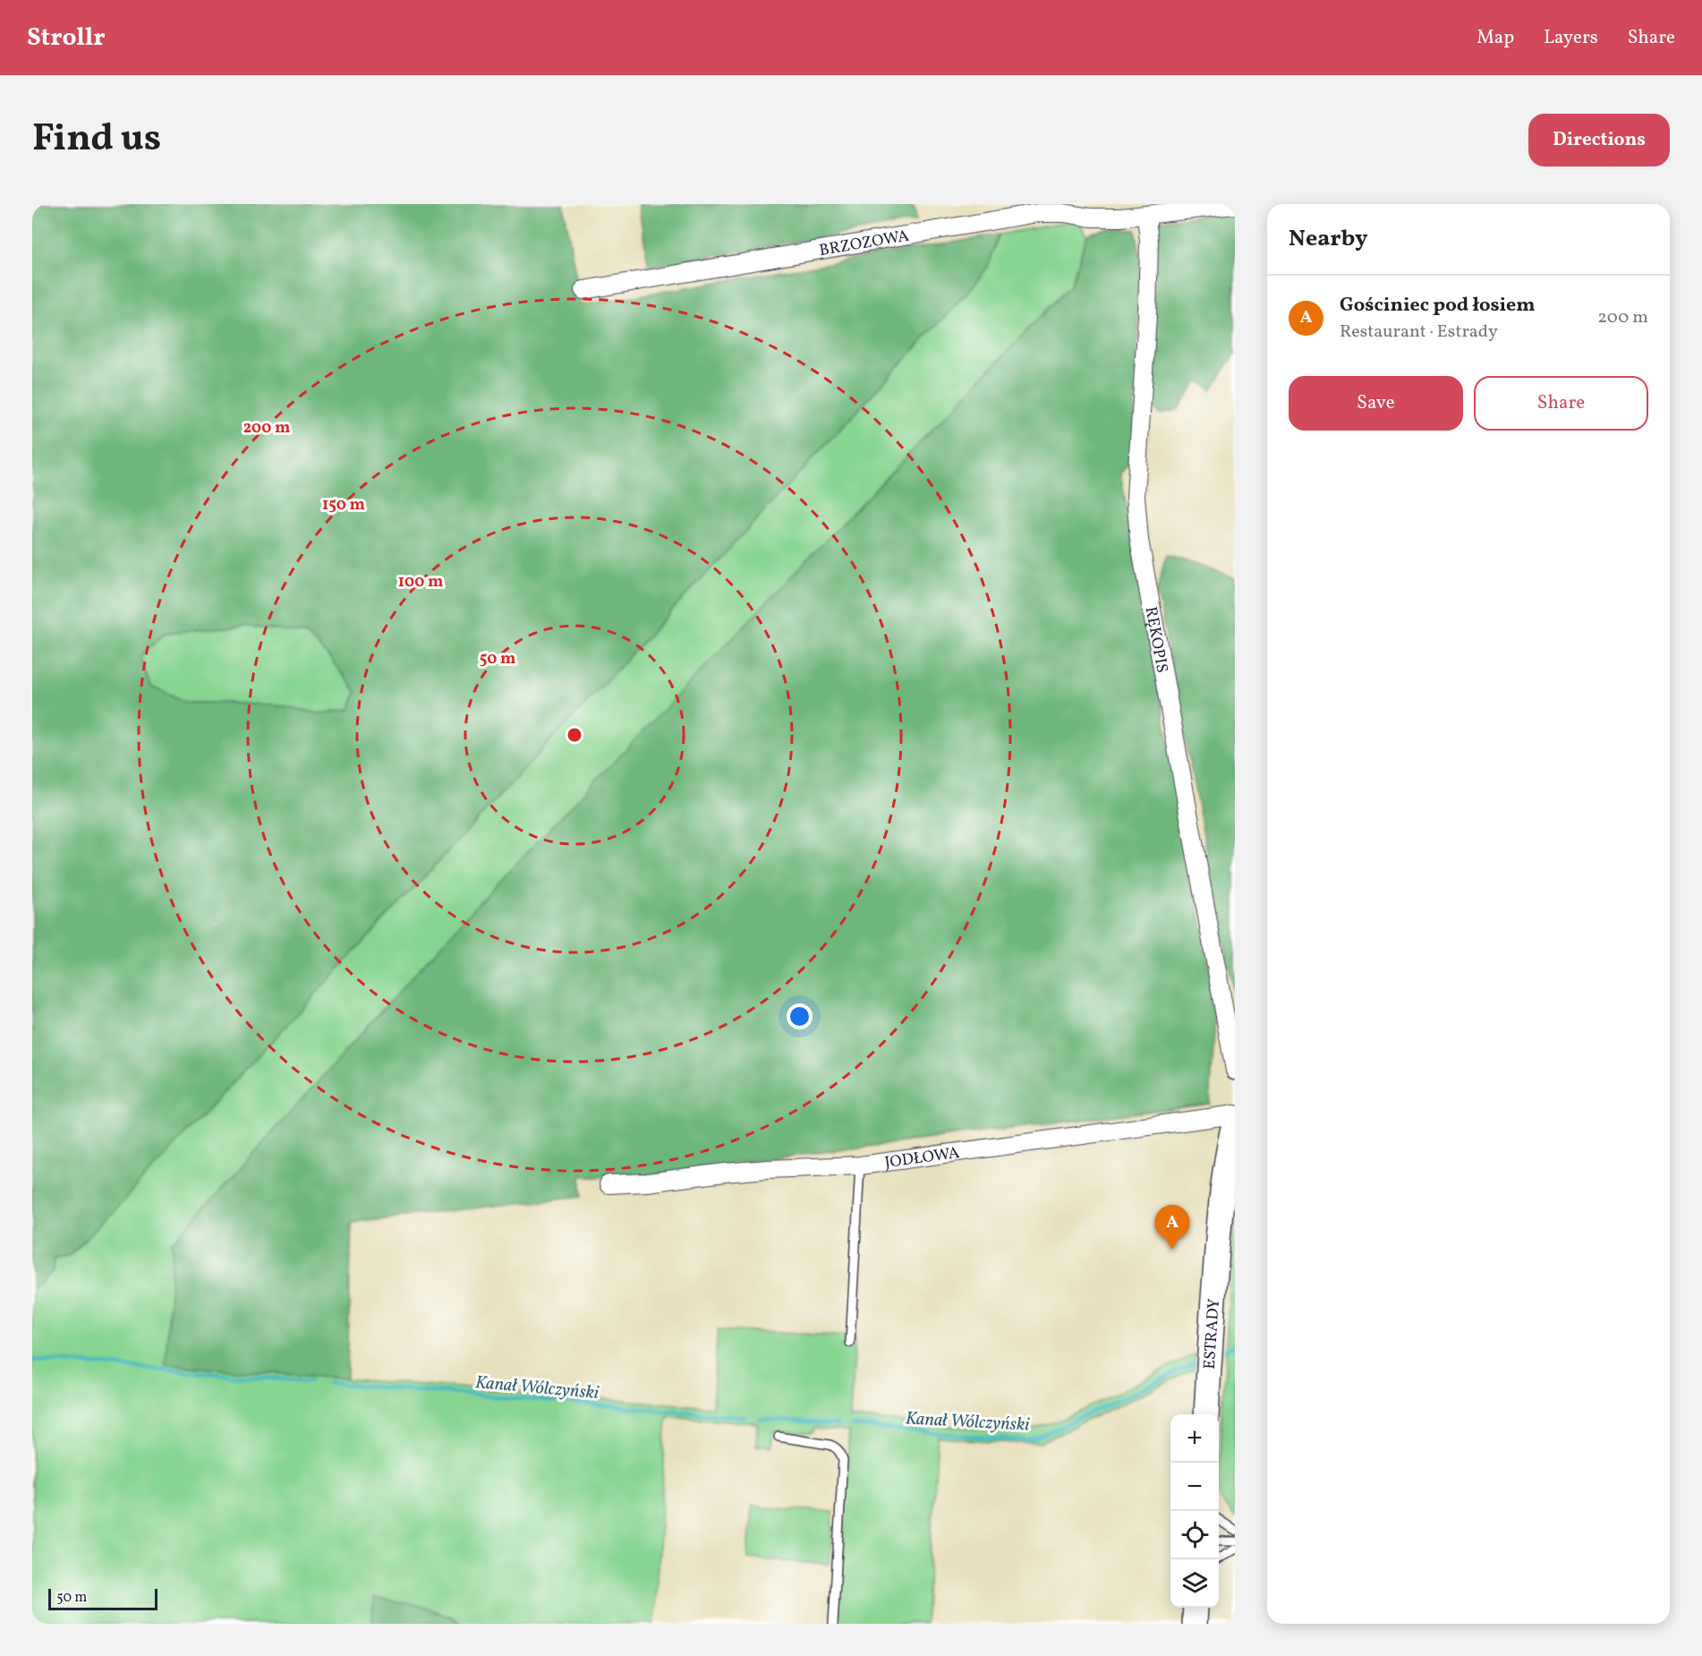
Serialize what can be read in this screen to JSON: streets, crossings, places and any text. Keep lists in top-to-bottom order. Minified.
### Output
{"streets":{"main road":["ESTRADY"],"street":["BRZOZOWA","RĘKOPIS","JODŁOWA"]},"crossings":[["BRZOZOWA","RĘKOPIS"]],"water":["Kanał Wólczyński"],"scale_bar":"50 m","page":{"header":"Strollr","nav":["Map","Layers","Share"],"title":"Find us","buttons":["Directions",["Save","Share"]],"heading":"Nearby","list":[{"mark":"A","name":"Gościniec pod łosiem","note":"Restaurant · Estrady","value":"200 m"}],"pins":"A","map_buttons":["+","−"],"scale":"50 m"},"rings":["200 m","150 m","100 m","50 m"]}
